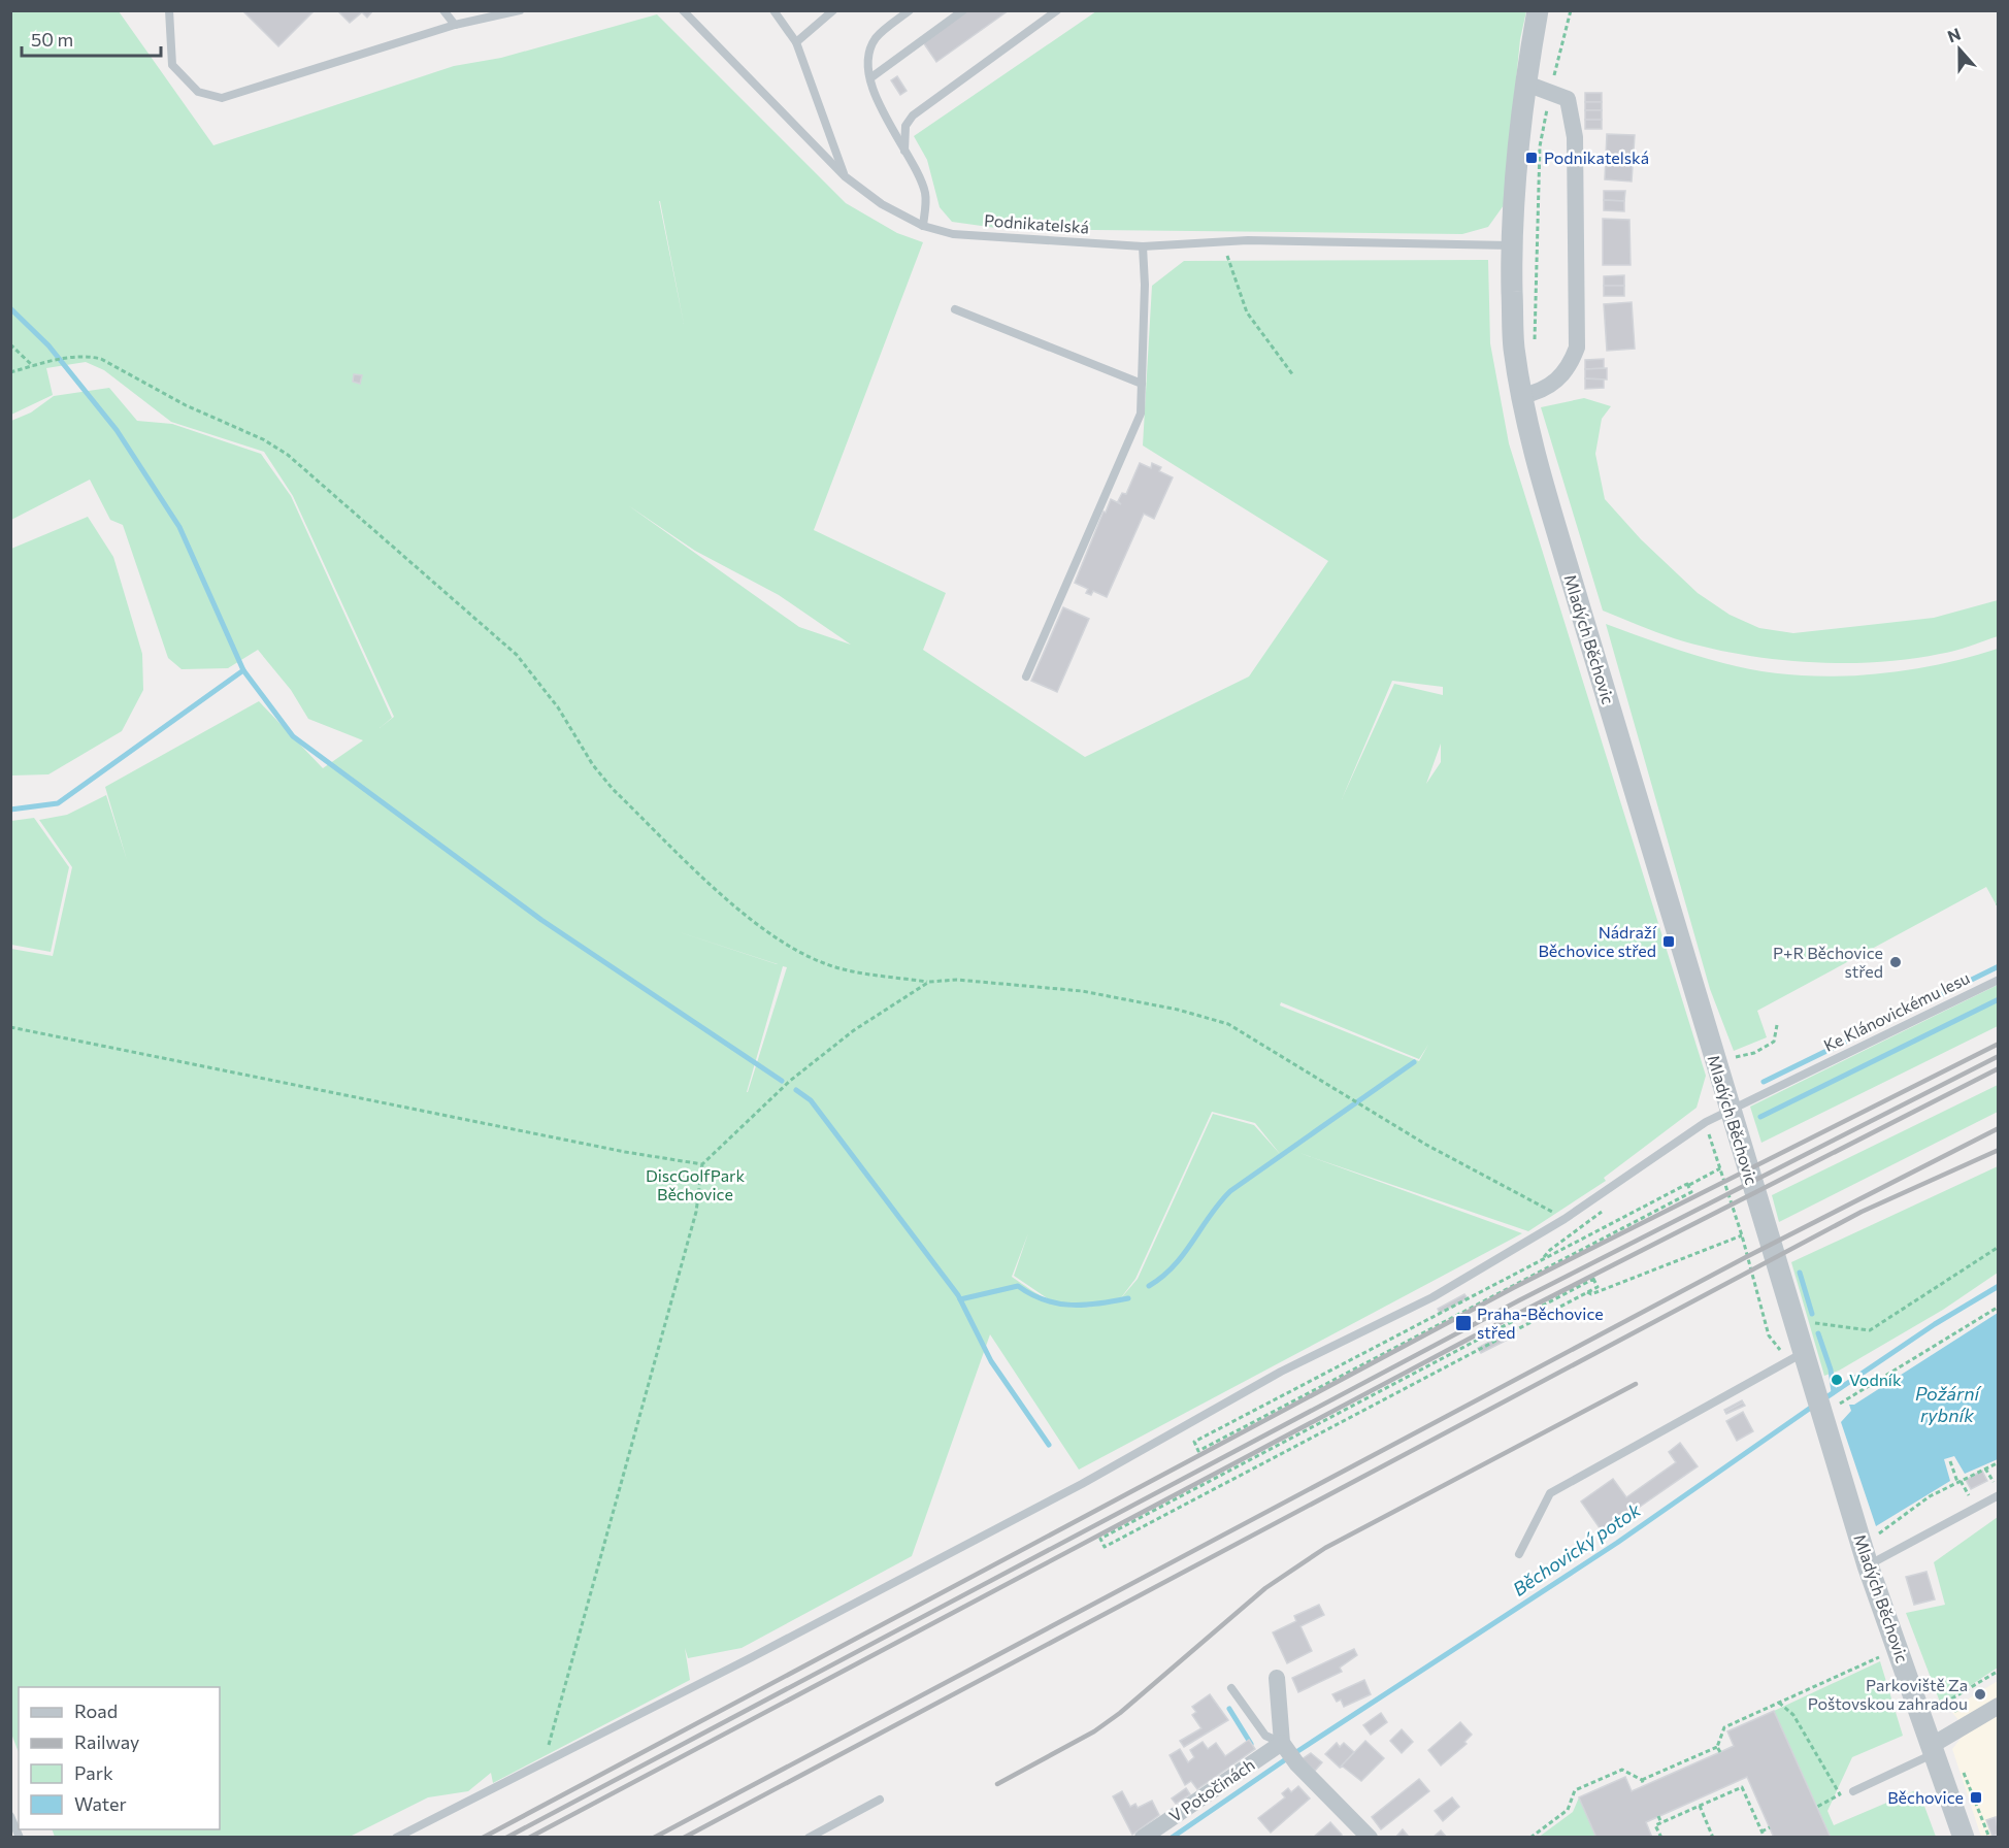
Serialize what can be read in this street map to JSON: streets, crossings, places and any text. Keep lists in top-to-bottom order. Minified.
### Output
{"streets":{"street":["Mladých Běchovic","V Potočinách"],"lane":["Podnikatelská","Ke Klánovickému lesu"]},"crossings":[["Podnikatelská","Mladých Běchovic"],["Mladých Běchovic","Ke Klánovickému lesu"]],"water":["Požární rybník","Běchovický potok"],"parks":["DiscGolfPark Běchovice"],"places":{"transit":["Podnikatelská","Nádraží Běchovice střed","Praha-Běchovice střed","Běchovice"],"other":["P+R Běchovice střed","Vodník","Parkoviště Za Poštovskou zahradou"]},"legend":["Road","Railway","Park","Water"],"scale_bar":"50 m","north":"top"}
